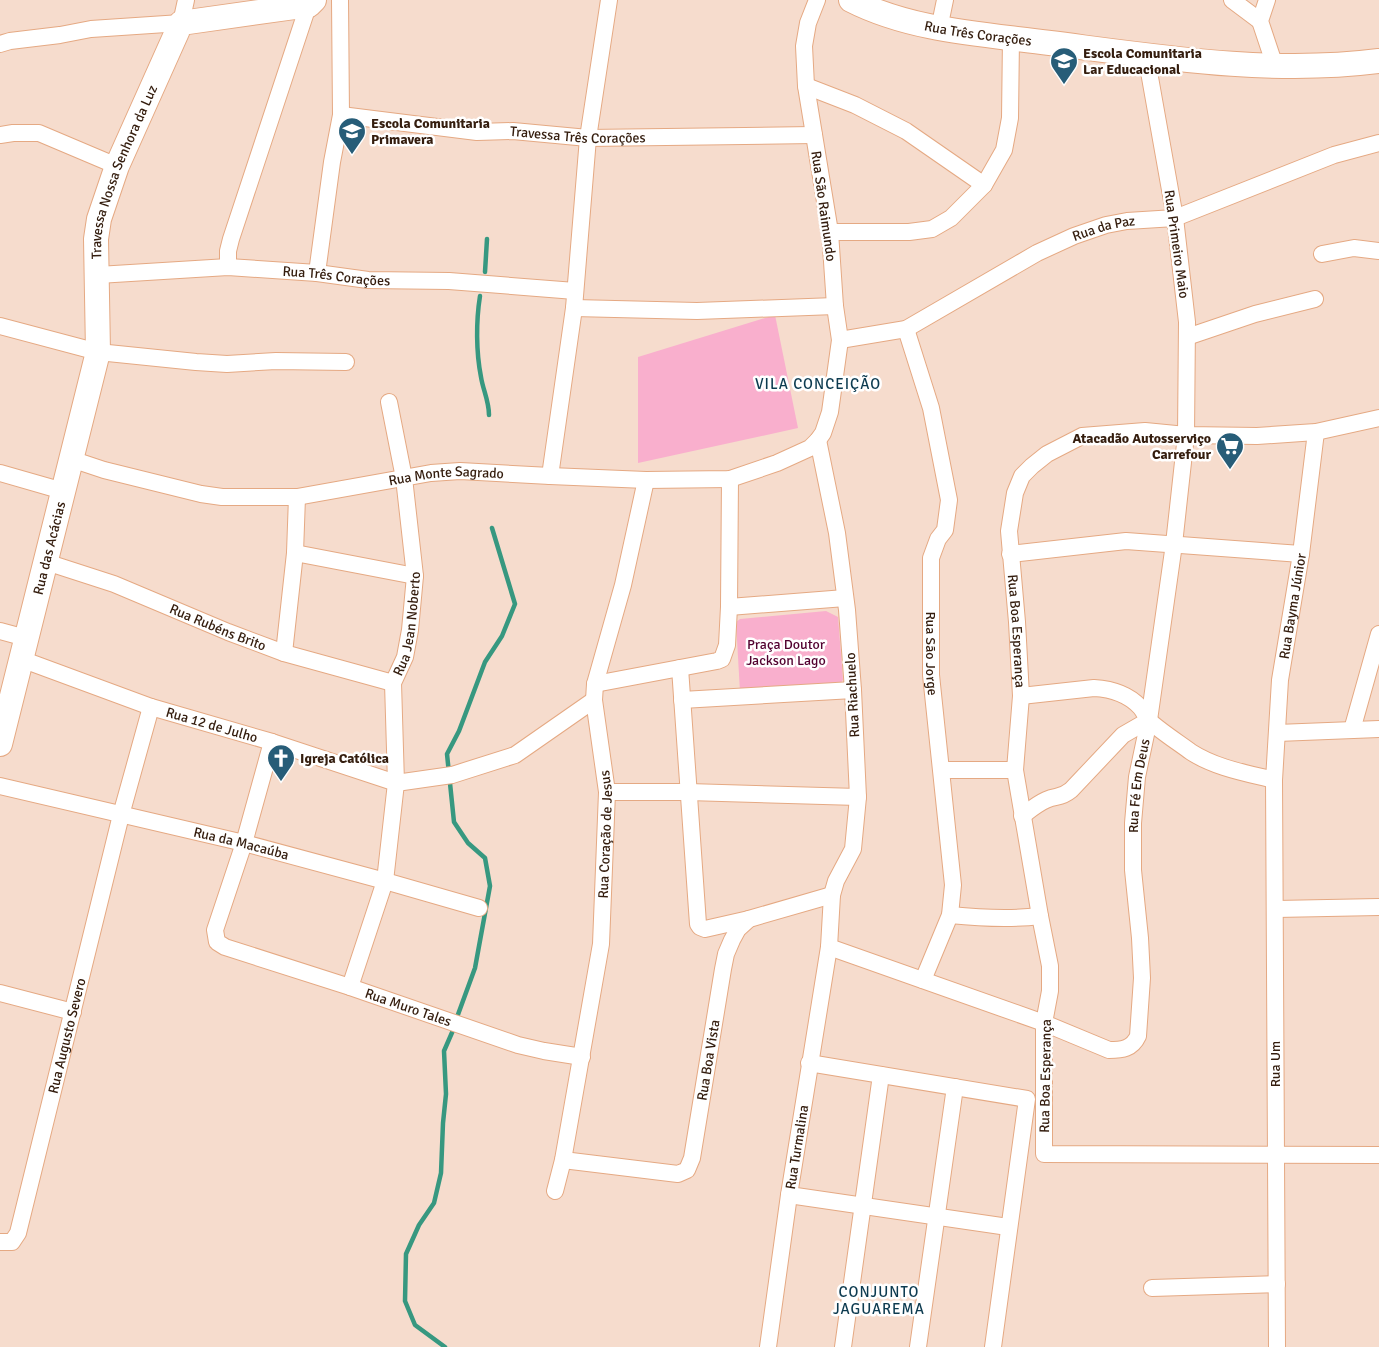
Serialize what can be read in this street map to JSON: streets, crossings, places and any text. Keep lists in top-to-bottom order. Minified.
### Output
{"streets":{"street":["Rua Três Corações","Travessa Três Corações","Travessa Nossa Senhora da Luz","Rua São Raimundo","Rua da Paz","Rua Primeiro Maio","Rua Monte Sagrado","Rua das Acácias","Rua Bayma Júnior","Rua Jean Noberto","Rua Rubéns Brito","Rua Boa Esperança","Rua São Jorge","Rua Riachuelo","Rua 12 de Julho","Rua Fé Em Deus","Rua Coração de Jesus","Rua da Macaúba","Rua Muro Tales","Rua Augusto Severo","Rua Boa Vista","Rua Um","Rua Turmalina"]},"crossings":[["Rua Três Corações","Travessa Nossa Senhora da Luz"],["Rua Três Corações","Rua Primeiro Maio"],["Travessa Três Corações","Rua São Raimundo"],["Travessa Nossa Senhora da Luz","Rua das Acácias"],["Rua São Raimundo","Rua da Paz"],["Rua São Raimundo","Rua Monte Sagrado"],["Rua São Raimundo","Rua Riachuelo"],["Rua da Paz","Rua Primeiro Maio"],["Rua da Paz","Rua São Jorge"],["Rua Primeiro Maio","Rua Boa Esperança"],["Rua Primeiro Maio","Rua Fé Em Deus"],["Rua Monte Sagrado","Rua das Acácias"],["Rua Monte Sagrado","Rua Jean Noberto"],["Rua Monte Sagrado","Rua Riachuelo"],["Rua Monte Sagrado","Rua Coração de Jesus"],["Rua das Acácias","Rua Rubéns Brito"],["Rua das Acácias","Rua 12 de Julho"],["Rua Bayma Júnior","Rua Boa Esperança"],["Rua Bayma Júnior","Rua Um"],["Rua Jean Noberto","Rua Rubéns Brito"],["Rua Jean Noberto","Rua 12 de Julho"],["Rua Jean Noberto","Rua da Macaúba"],["Rua Jean Noberto","Rua Muro Tales"],["Rua Boa Esperança","Rua Fé Em Deus"],["Rua Boa Esperança","Rua Um"],["Rua São Jorge","Rua Fé Em Deus"],["Rua Riachuelo","Rua Fé Em Deus"],["Rua Riachuelo","Rua Turmalina"],["Rua 12 de Julho","Rua Coração de Jesus"],["Rua 12 de Julho","Rua Augusto Severo"],["Rua Fé Em Deus","Rua Turmalina"],["Rua Coração de Jesus","Rua Muro Tales"],["Rua Coração de Jesus","Rua Boa Vista"],["Rua da Macaúba","Rua Muro Tales"],["Rua da Macaúba","Rua Augusto Severo"]],"districts":["VILA CONCEIÇÃO","CONJUNTO JAGUAREMA"],"parks":["Praça Doutor Jackson Lago"],"places":{"school or university":["Escola Comunitaria Lar Educacional","Escola Comunitaria Primavera"],"supermarket":["Atacadão Autosserviço Carrefour"],"church":["Igreja Católica"]}}
